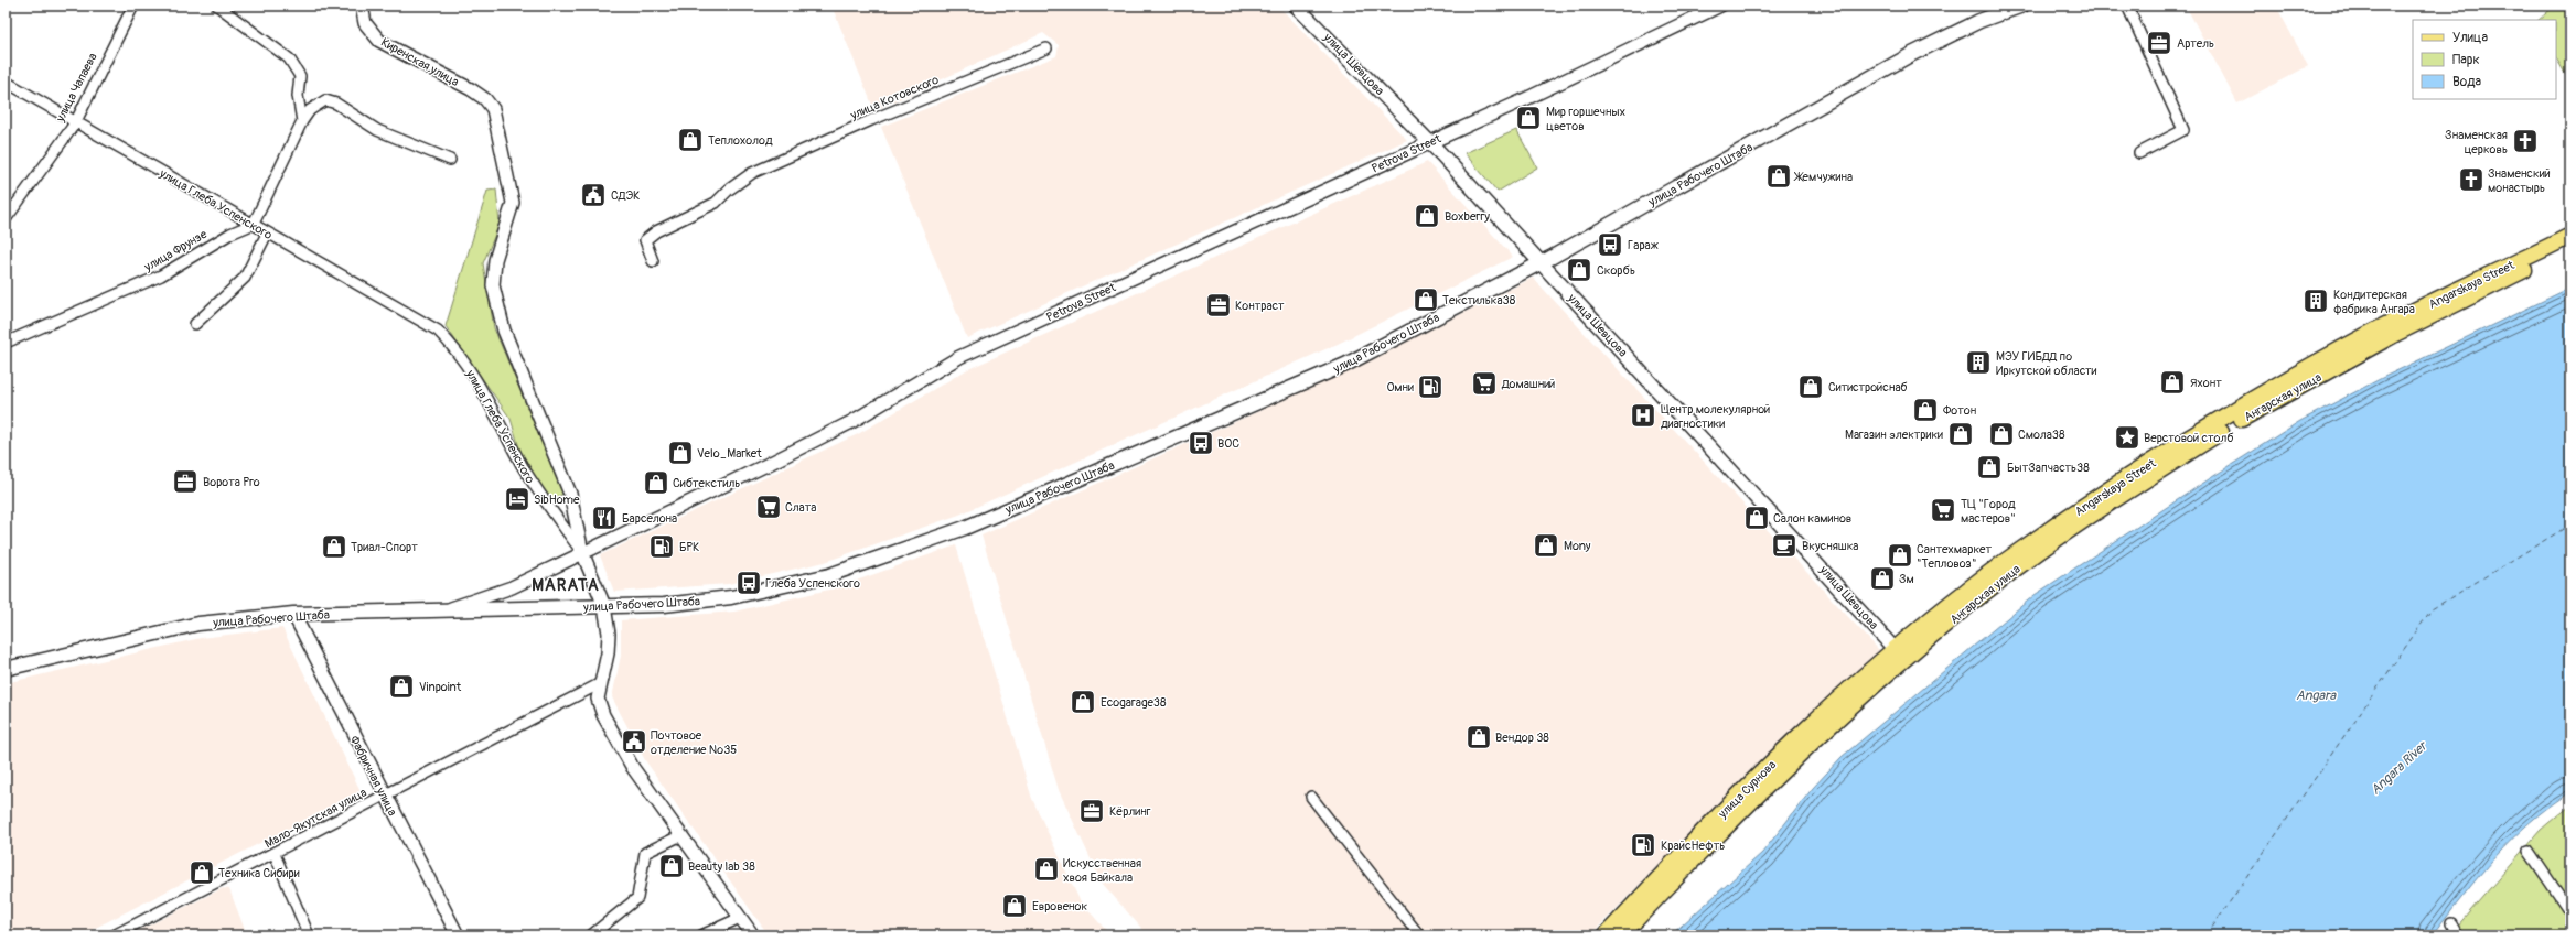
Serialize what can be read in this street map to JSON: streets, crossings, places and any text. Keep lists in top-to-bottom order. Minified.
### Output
{"streets":{"main road":["улица Шевцова","улица Рабочего Штаба","Angarskaya Street","Ангарская улица","улица Сурнова"],"street":["Киренская улица","улица Чапаева","улица Котовского","Petrova Street","улица Глеба Успенского","улица Фрунзе","Фабричная улица","Мало-Якутская улица"]},"crossings":[["Киренская улица","Petrova Street"],["Киренская улица","улица Глеба Успенского"],["улица Шевцова","Petrova Street"],["улица Шевцова","улица Рабочего Штаба"],["улица Шевцова","Angarskaya Street"],["улица Шевцова","Ангарская улица"],["улица Шевцова","улица Сурнова"],["улица Чапаева","улица Глеба Успенского"],["Petrova Street","улица Рабочего Штаба"],["Petrova Street","улица Глеба Успенского"],["улица Рабочего Штаба","Фабричная улица"],["улица Глеба Успенского","улица Фрунзе"],["Angarskaya Street","Ангарская улица"],["Angarskaya Street","улица Сурнова"],["Ангарская улица","улица Сурнова"],["Фабричная улица","Мало-Якутская улица"]],"districts":["MARATA"],"water":["Angara","Angara River"],"places":{"office":["Артель","Контраст","Ворота Pro","Кёрлинг"],"shop":["Мир горшечных цветов","Теплохолод","Жемчужина","Boxberry","Скорбь","Текстилька38","Яхонт","Ситистройснаб","Фотон","Магазин электрики","Смола38","Velo_Market","БытЗапчасть38","Сибтекстиль","Салон каминов","Mony","Триал-Спорт","Сантехмаркет \"Тепловоз\"","Зм","Vinpoint","Ecogarage38","Вендор 38","Beauty lab 38","Искусственная хвоя Байкала","Техника Сибири","Евровенок"],"church":["Знаменская церковь","Знаменский монастырь"],"public building":["СДЭК","Почтовое отделение №35"],"bus stop":["Гараж","ВОС","Глеба Успенского"],"building":["Кондитерская фабрика Ангара","МЭУ ГИБДД по Иркутской области"],"supermarket":["Домашний","Слата","ТЦ \"Город мастеров\""],"fuel station":["Омни","БРК","КрайсНефть"],"hospital":["Центр молекулярной диагностики"],"place":["Верстовой столб"],"hotel":["SibHome"],"restaurant":["Барселона"],"cafe":["Вкусняшка"]},"legend":["Улица","Парк","Вода"]}
